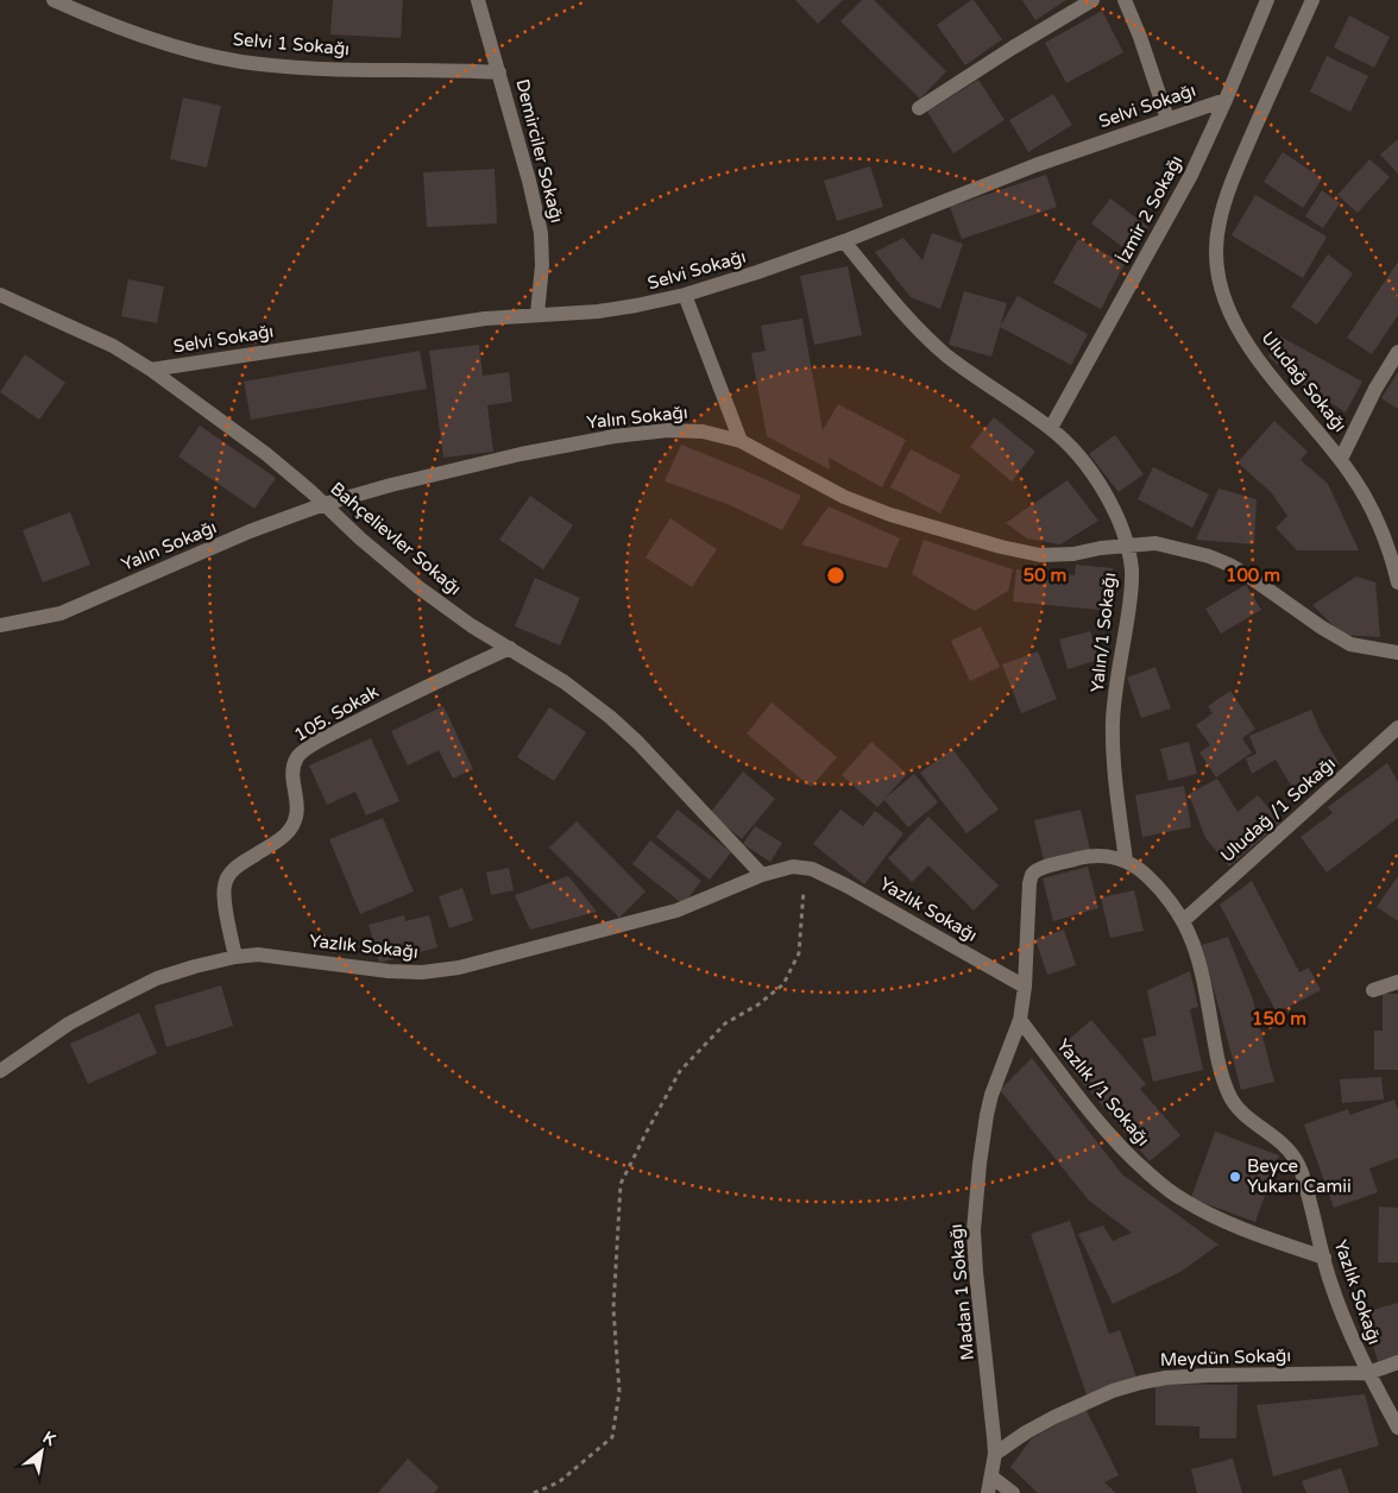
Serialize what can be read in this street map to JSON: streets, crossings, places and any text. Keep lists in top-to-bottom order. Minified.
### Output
{"streets":{"street":["Selvi 1 Sokağı","Selvi Sokağı","Demirciler Sokağı","İzmir 2 Sokağı","Uludağ Sokağı","Yalın Sokağı","Bahçelievler Sokağı","Yalın/1 Sokağı","105. Sokak","Uludağ /1 Sokağı","Yazlık Sokağı","Yazlık /1 Sokağı","Madan 1 Sokağı","Meydün Sokağı"]},"crossings":[["Selvi 1 Sokağı","Demirciler Sokağı"],["Selvi Sokağı","Demirciler Sokağı"],["Selvi Sokağı","İzmir 2 Sokağı"],["Selvi Sokağı","Bahçelievler Sokağı"],["Selvi Sokağı","Yalın/1 Sokağı"],["İzmir 2 Sokağı","Yalın/1 Sokağı"],["Yalın Sokağı","Bahçelievler Sokağı"],["Yalın Sokağı","Yalın/1 Sokağı"],["Bahçelievler Sokağı","105. Sokak"],["Bahçelievler Sokağı","Yazlık Sokağı"],["Yalın/1 Sokağı","Yazlık Sokağı"],["105. Sokak","Yazlık Sokağı"],["Uludağ /1 Sokağı","Yazlık Sokağı"],["Yazlık Sokağı","Yazlık /1 Sokağı"],["Yazlık Sokağı","Madan 1 Sokağı"],["Yazlık Sokağı","Meydün Sokağı"],["Yazlık /1 Sokağı","Madan 1 Sokağı"],["Madan 1 Sokağı","Meydün Sokağı"]],"places":["Beyce Yukarı Camii"],"north":"top right","rings":["50 m","100 m","150 m"]}
